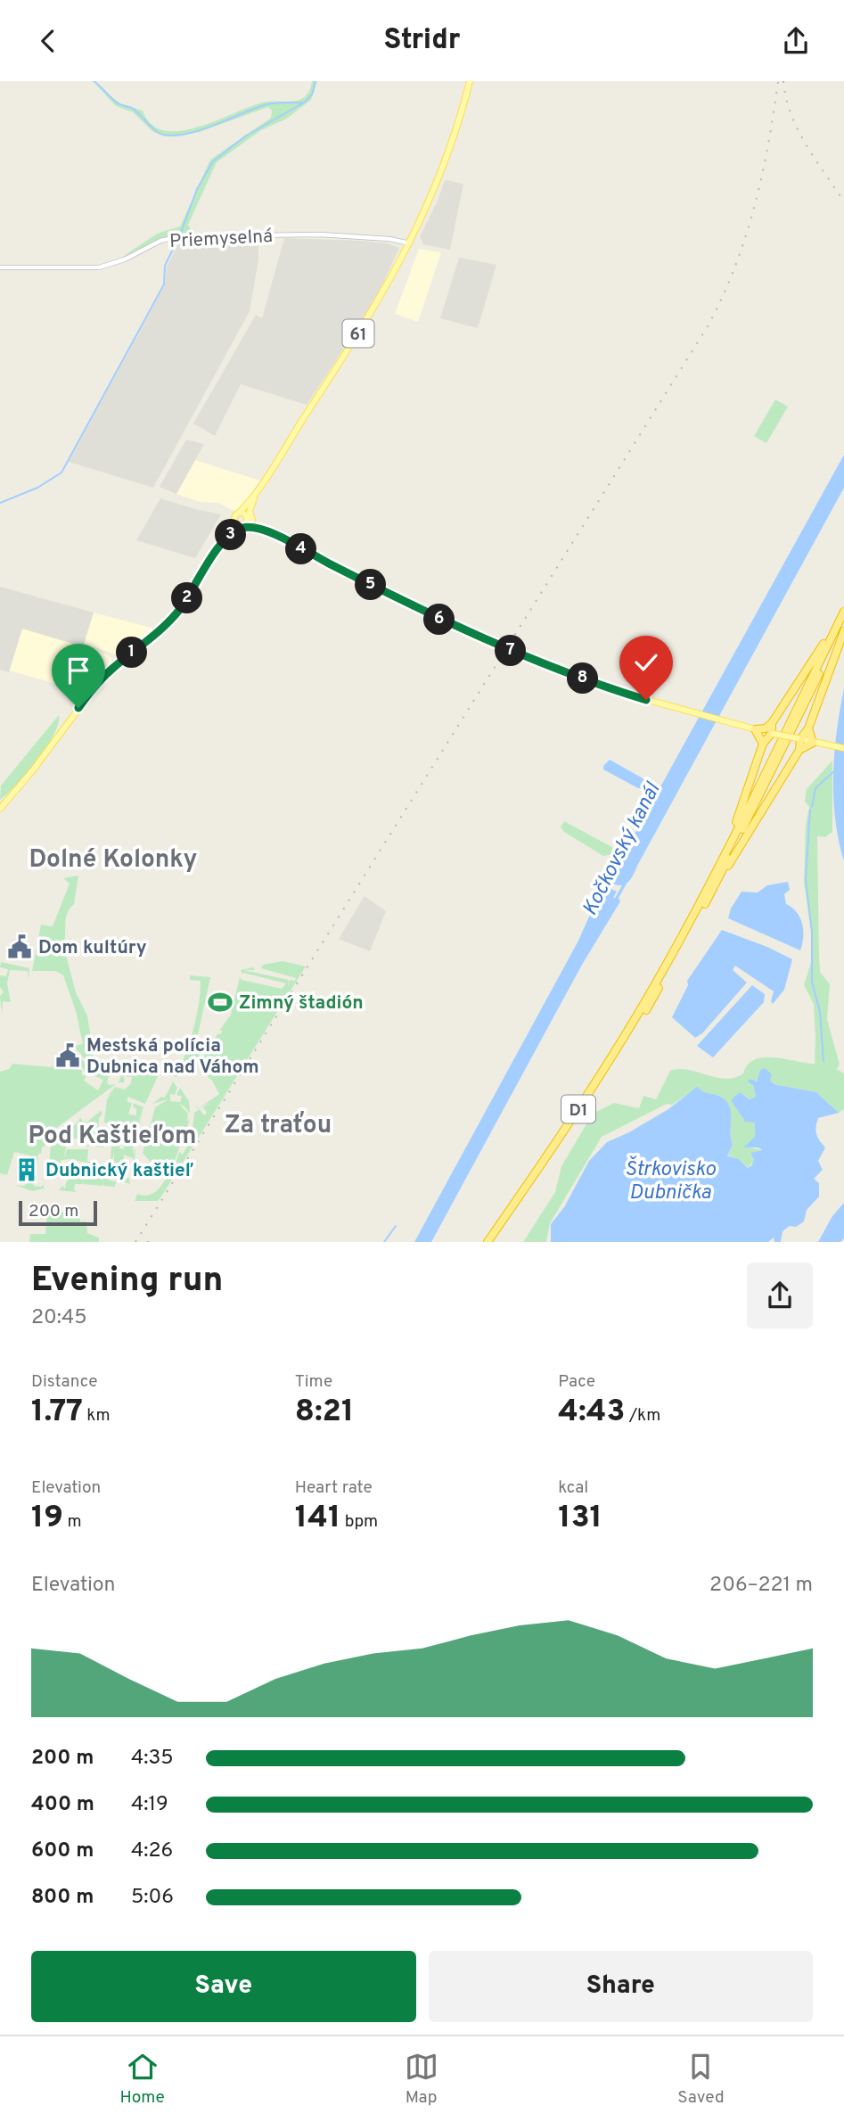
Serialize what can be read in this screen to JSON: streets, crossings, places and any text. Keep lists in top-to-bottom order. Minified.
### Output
{"streets":{"highway":["D1"],"main road":["61"],"street":["Priemyselná"]},"crossings":[["Priemyselná","61"]],"districts":["Dolné Kolonky","Za traťou","Pod Kaštieľom"],"water":["Kočkovský kanál","Štrkovisko Dubnička"],"places":{"public building":["Dom kultúry","Mestská polícia Dubnica nad Váhom"],"sports":["Zimný štadión"],"building":["Dubnický kaštieľ"]},"scale_bar":"200 m","page":{"header":"Stridr","pins":["3","4","5","2","6","7","1","8"],"scale":"200 m","heading":["Evening run","20:45"],"stats":[["Distance","1.77 km"],["Time","8:21"],["Pace","4:43 /km"],["Elevation","19 m"],["Heart rate","141 bpm"],["kcal","131"]],"chart":["Elevation","206–221 m"],"list":[{"name":"200 m","note":"4:35"},{"name":"400 m","note":"4:19"},{"name":"600 m","note":"4:26"},{"name":"800 m","note":"5:06"}],"buttons":["Save","Share"],"tabs":["Home","Map","Saved"]}}
